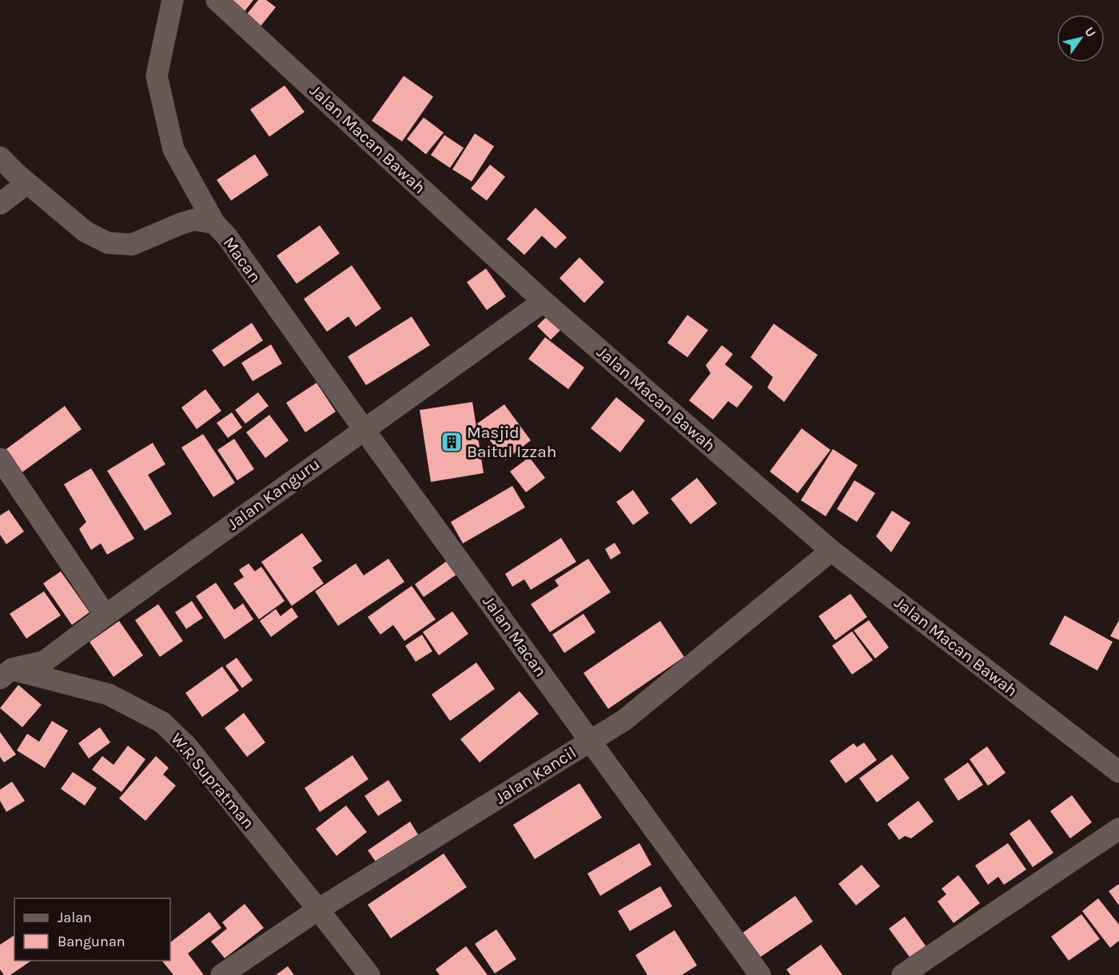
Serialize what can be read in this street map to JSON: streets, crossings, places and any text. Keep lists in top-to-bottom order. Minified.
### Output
{"streets":{"street":["Jalan Macan Bawah","Macan","Jalan Kanguru","Jalan Macan","Jalan Kancil","W.R Supratman"]},"crossings":[["Jalan Macan Bawah","Jalan Kanguru"],["Jalan Macan Bawah","Jalan Kancil"],["Macan","Jalan Macan"],["Jalan Kanguru","Jalan Macan"],["Jalan Kanguru","W.R Supratman"],["Jalan Macan","Jalan Kancil"],["Jalan Kancil","W.R Supratman"]],"places":{"building":["Masjid Baitul Izzah"]},"legend":["Jalan","Bangunan"],"north":"top right"}
